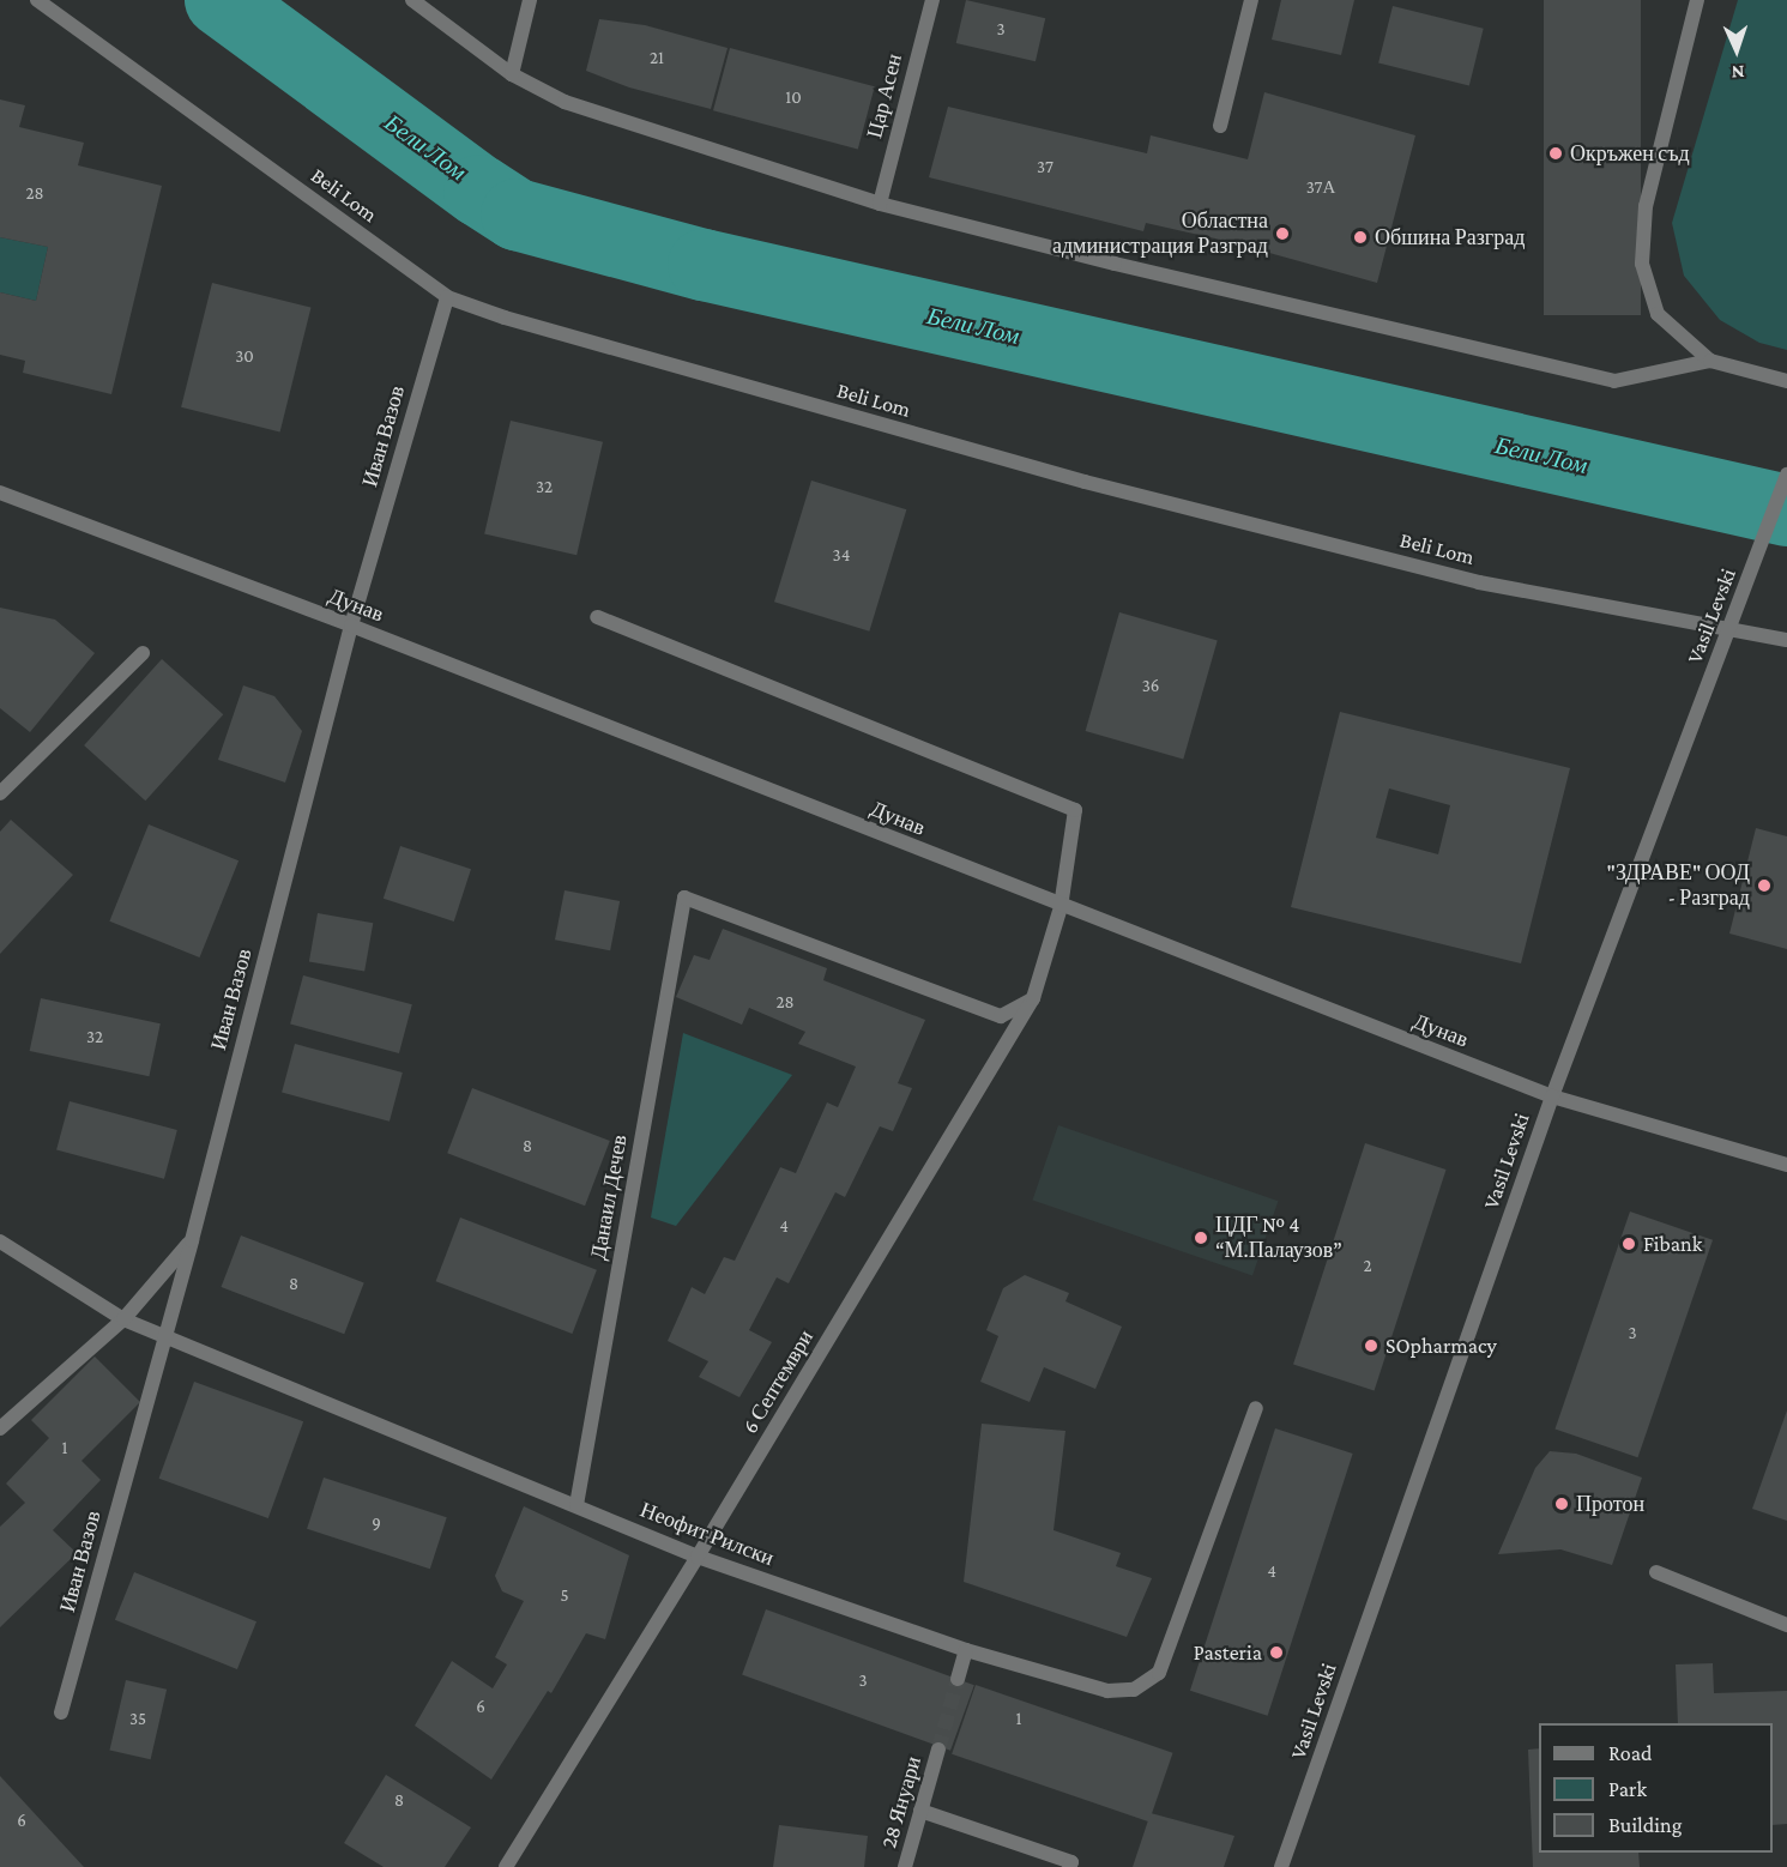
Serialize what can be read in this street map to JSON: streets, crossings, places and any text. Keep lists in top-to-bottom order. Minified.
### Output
{"streets":{"street":["Цар Асен","Beli Lom","Иван Вазов","Дунав","Vasil Levski","Данаил Дечев","6 Септември","Неофит Рилски","28 Януари"]},"crossings":[["Beli Lom","Иван Вазов"],["Beli Lom","Vasil Levski"],["Иван Вазов","Дунав"],["Иван Вазов","Неофит Рилски"],["Дунав","Vasil Levski"],["Дунав","6 Септември"],["Данаил Дечев","6 Септември"],["Данаил Дечев","Неофит Рилски"],["6 Септември","Неофит Рилски"]],"water":["Бели Лом"],"places":["Окръжен съд","Областна администрация Разград","Обшина Разград","\"ЗДРАВЕ\" ООД - Разград","ЦДГ № 4 “М.Палаузов”","Fibank","SOpharmacy","Протон","Pasteria"],"house_numbers":["3","21","10","37","37А","28","30","32","34","36","28","32","8","4","2","8","3","1","9","4","5","3","6","35","1","8","6"],"legend":["Road","Park","Building"],"north":"bottom"}
